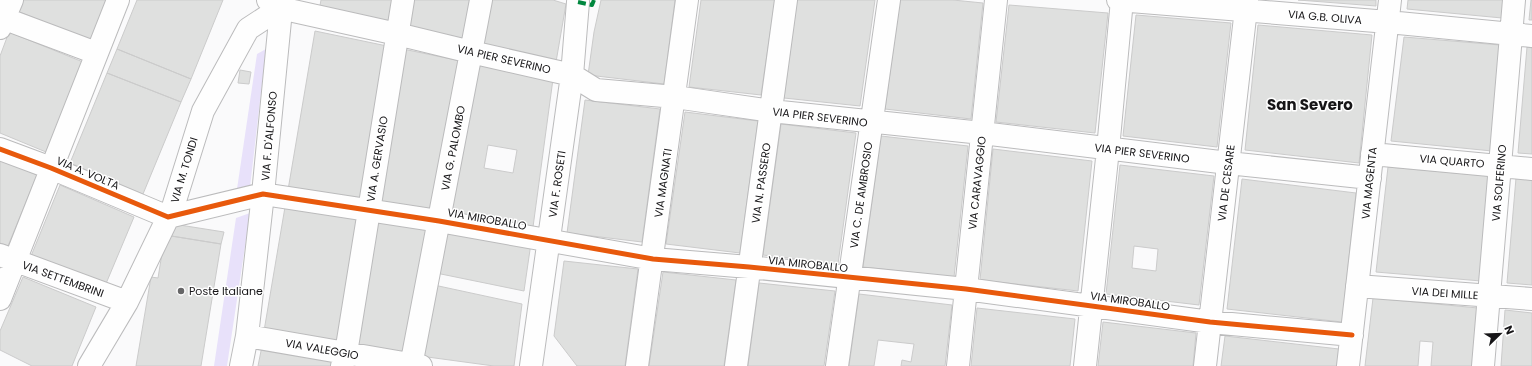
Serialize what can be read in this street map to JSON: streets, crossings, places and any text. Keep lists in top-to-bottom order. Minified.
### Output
{"streets":{"street":["VIA G.B. OLIVA","VIA PIER SEVERINO","VIA F. D'ALFONSO","VIA G. PALOMBO","VIA A. GERVASIO","VIA QUARTO","VIA M. TONDI","VIA A. VOLTA","VIA MAGNATI","VIA N. PASSERO","VIA CARAVAGGIO","VIA DE CESARE","VIA MAGENTA","VIA SOLFERINO","VIA F. ROSETI","VIA C. DE AMBROSIO","VIA MIROBALLO","VIA SETTEMBRINI","VIA DEI MILLE","VIA VALEGGIO"]},"crossings":[["VIA G.B. OLIVA","VIA DE CESARE"],["VIA G.B. OLIVA","VIA MAGENTA"],["VIA G.B. OLIVA","VIA SOLFERINO"],["VIA PIER SEVERINO","VIA F. D'ALFONSO"],["VIA PIER SEVERINO","VIA G. PALOMBO"],["VIA PIER SEVERINO","VIA A. GERVASIO"],["VIA PIER SEVERINO","VIA M. TONDI"],["VIA PIER SEVERINO","VIA MAGNATI"],["VIA PIER SEVERINO","VIA N. PASSERO"],["VIA PIER SEVERINO","VIA CARAVAGGIO"],["VIA PIER SEVERINO","VIA DE CESARE"],["VIA PIER SEVERINO","VIA MAGENTA"],["VIA PIER SEVERINO","VIA F. ROSETI"],["VIA PIER SEVERINO","VIA C. DE AMBROSIO"],["VIA F. D'ALFONSO","VIA M. TONDI"],["VIA F. D'ALFONSO","VIA MIROBALLO"],["VIA F. D'ALFONSO","VIA VALEGGIO"],["VIA G. PALOMBO","VIA MIROBALLO"],["VIA G. PALOMBO","VIA VALEGGIO"],["VIA A. GERVASIO","VIA MIROBALLO"],["VIA A. GERVASIO","VIA VALEGGIO"],["VIA QUARTO","VIA MAGENTA"],["VIA QUARTO","VIA SOLFERINO"],["VIA M. TONDI","VIA A. VOLTA"],["VIA M. TONDI","VIA SETTEMBRINI"],["VIA MAGNATI","VIA MIROBALLO"],["VIA N. PASSERO","VIA MIROBALLO"],["VIA CARAVAGGIO","VIA MIROBALLO"],["VIA DE CESARE","VIA MIROBALLO"],["VIA MAGENTA","VIA MIROBALLO"],["VIA MAGENTA","VIA DEI MILLE"],["VIA SOLFERINO","VIA DEI MILLE"],["VIA F. ROSETI","VIA MIROBALLO"],["VIA C. DE AMBROSIO","VIA MIROBALLO"]],"districts":["San Severo"],"places":["Poste Italiane"],"north":"top right"}
